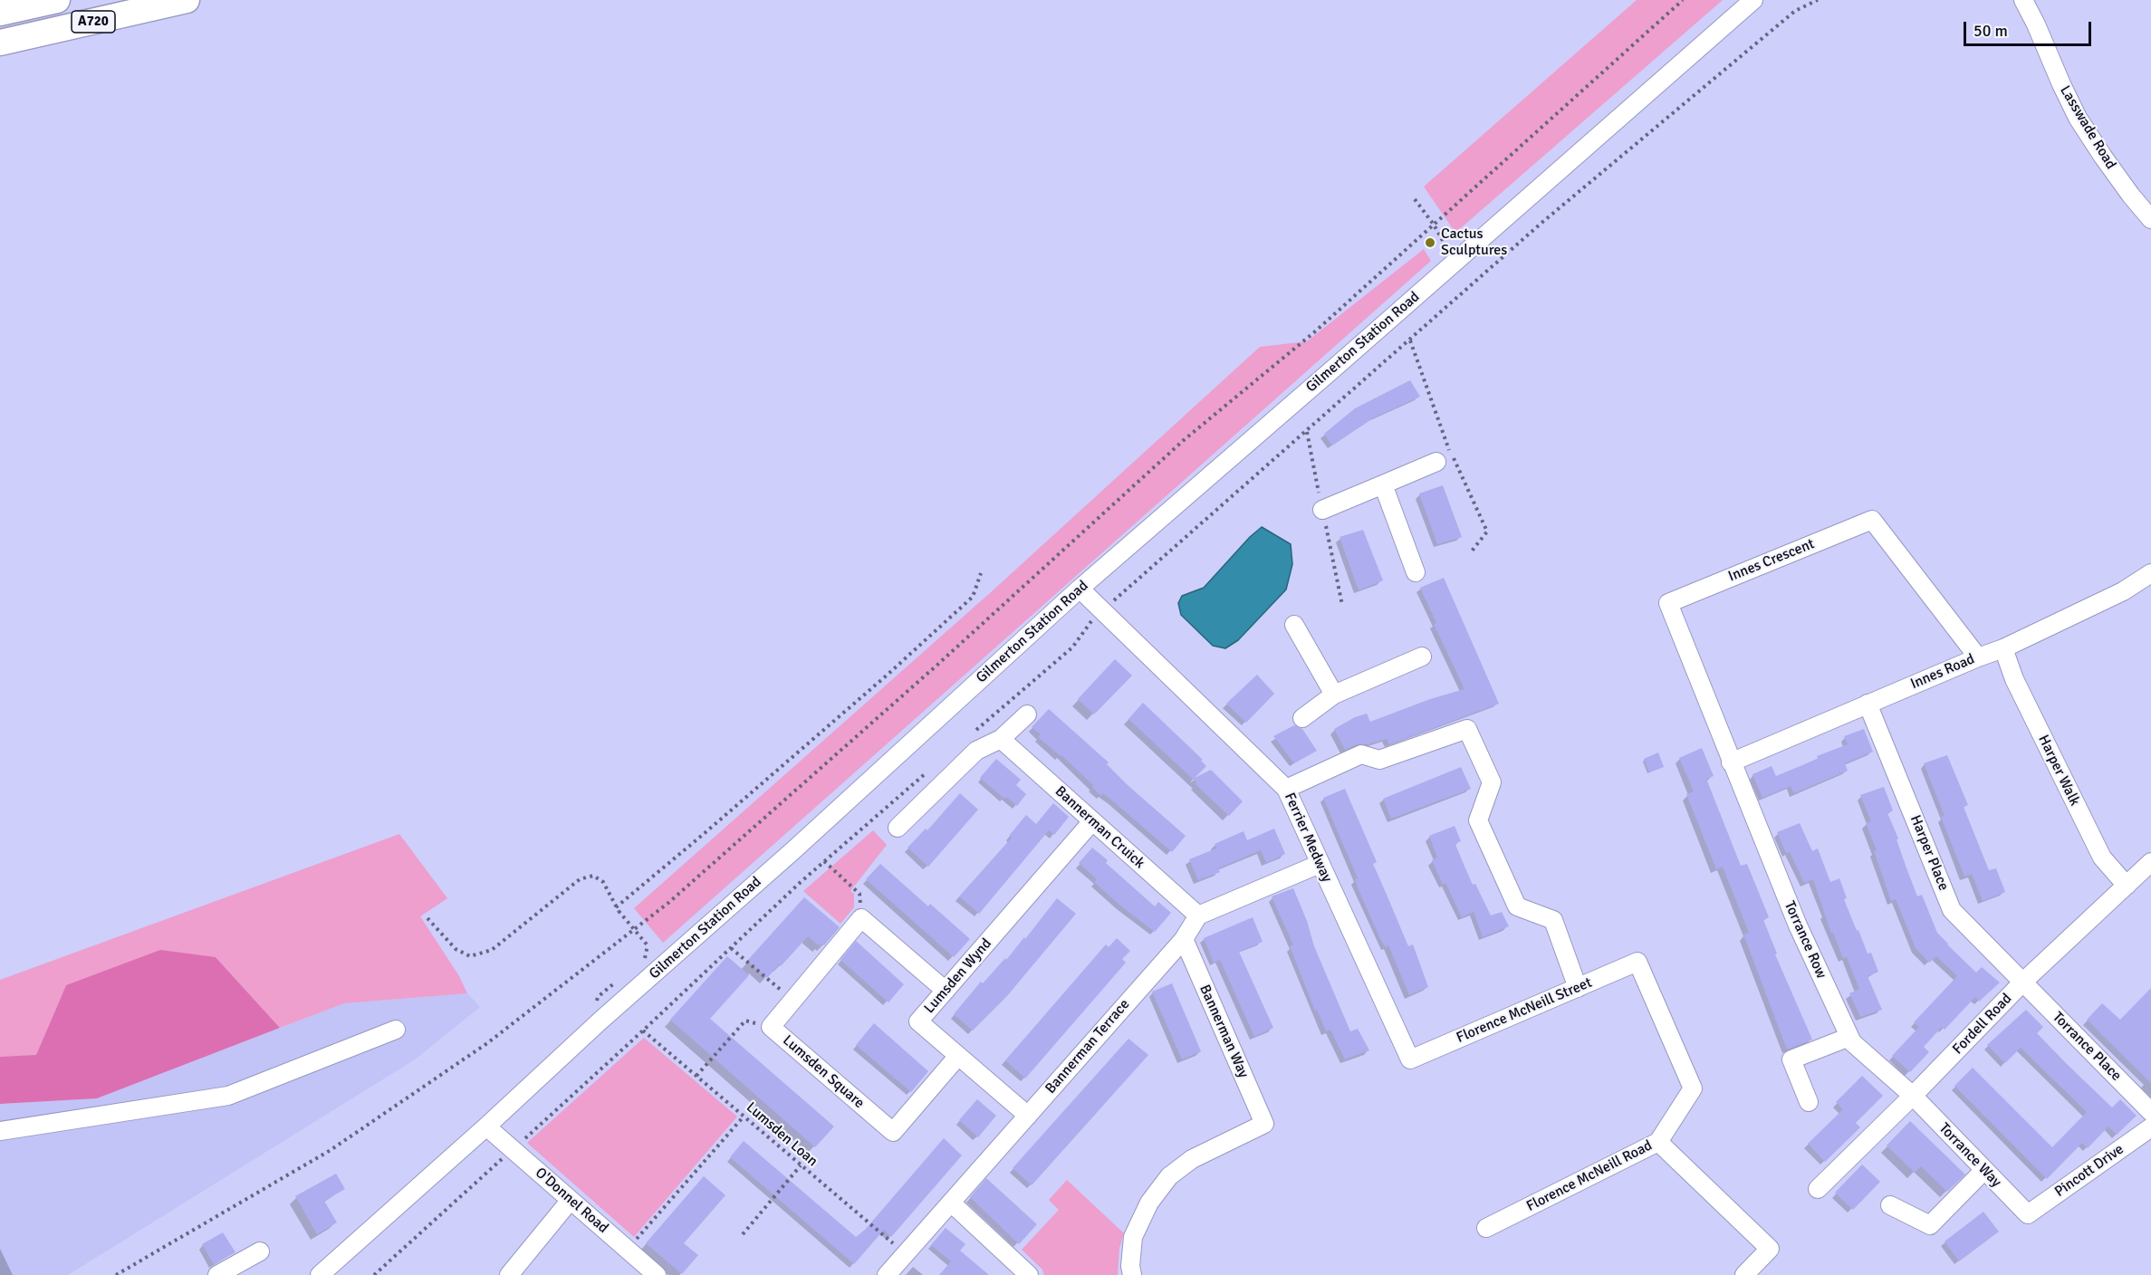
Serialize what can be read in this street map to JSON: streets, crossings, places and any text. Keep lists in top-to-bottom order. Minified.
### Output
{"streets":{"highway":["A720"],"street":["Lasswade Road","Gilmerton Station Road","Innes Crescent","Innes Road","Harper Walk","Bannerman Cruick","Ferrier Medway","Harper Place","Torrance Row","Lumsden Wynd","Florence McNeill Street","Fordell Road","Bannerman Way","Bannerman Terrace","Torrance Place","Lumsden Square","Torrance Way","Pincott Drive","Florence McNeill Road","O'Donnel Road"],"path":["Lumsden Loan"]},"crossings":[["Gilmerton Station Road","Ferrier Medway"],["Gilmerton Station Road","O'Donnel Road"],["Innes Crescent","Innes Road"],["Innes Crescent","Torrance Row"],["Innes Road","Harper Walk"],["Innes Road","Harper Place"],["Innes Road","Torrance Row"],["Harper Walk","Fordell Road"],["Bannerman Cruick","Lumsden Wynd"],["Bannerman Cruick","Bannerman Terrace"],["Ferrier Medway","Florence McNeill Street"],["Harper Place","Fordell Road"],["Harper Place","Torrance Place"],["Torrance Row","Fordell Road"],["Torrance Row","Torrance Way"],["Lumsden Wynd","Bannerman Terrace"],["Lumsden Wynd","Lumsden Square"],["Florence McNeill Street","Florence McNeill Road"],["Fordell Road","Torrance Place"],["Fordell Road","Torrance Way"],["Bannerman Way","Bannerman Terrace"],["Bannerman Terrace","Lumsden Loan"],["Torrance Way","Pincott Drive"]],"places":["Cactus Sculptures"],"scale_bar":"50 m"}
